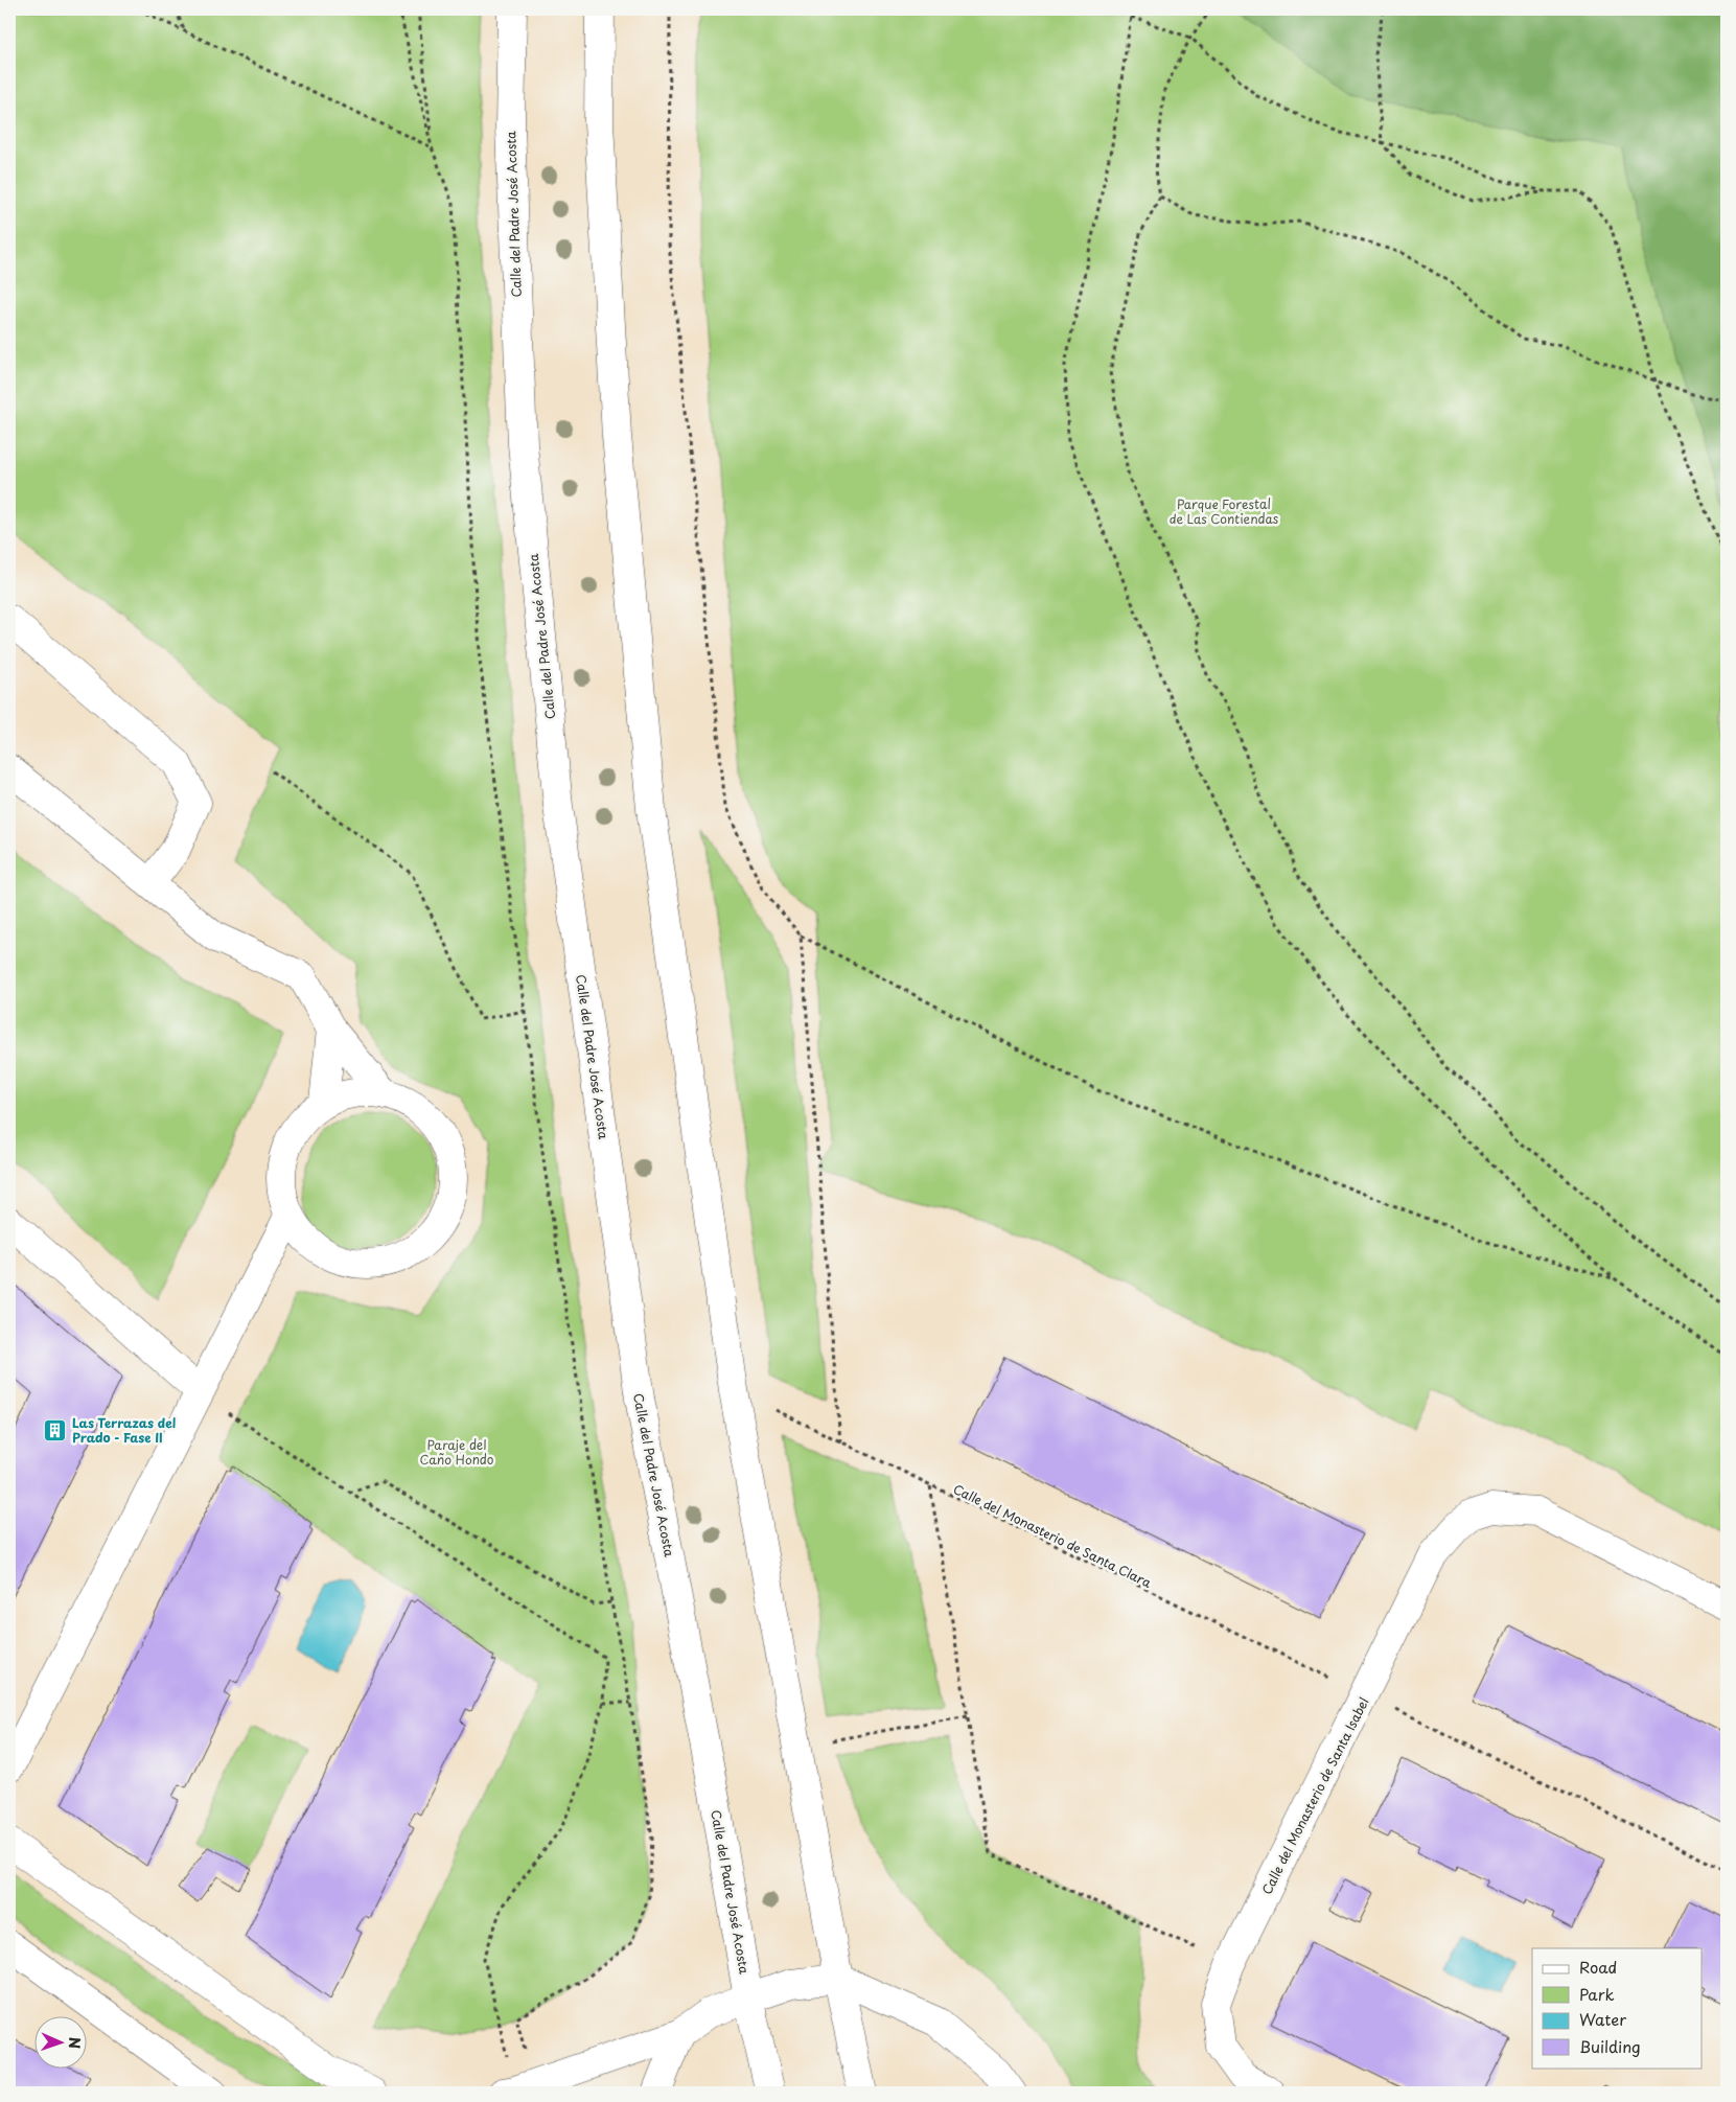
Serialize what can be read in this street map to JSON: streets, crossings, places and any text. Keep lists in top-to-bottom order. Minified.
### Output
{"streets":{"main road":["Calle del Padre José Acosta","Calle del Monasterio de Santa Isabel"],"path":["Calle del Monasterio de Santa Clara"]},"crossings":[["Calle del Monasterio de Santa Clara","Calle del Monasterio de Santa Isabel"]],"parks":["Parque Forestal de Las Contiendas","Paraje del Caño Hondo"],"places":{"building":["Las Terrazas del Prado - Fase II"]},"legend":["Road","Park","Water","Building"],"north":"right"}
